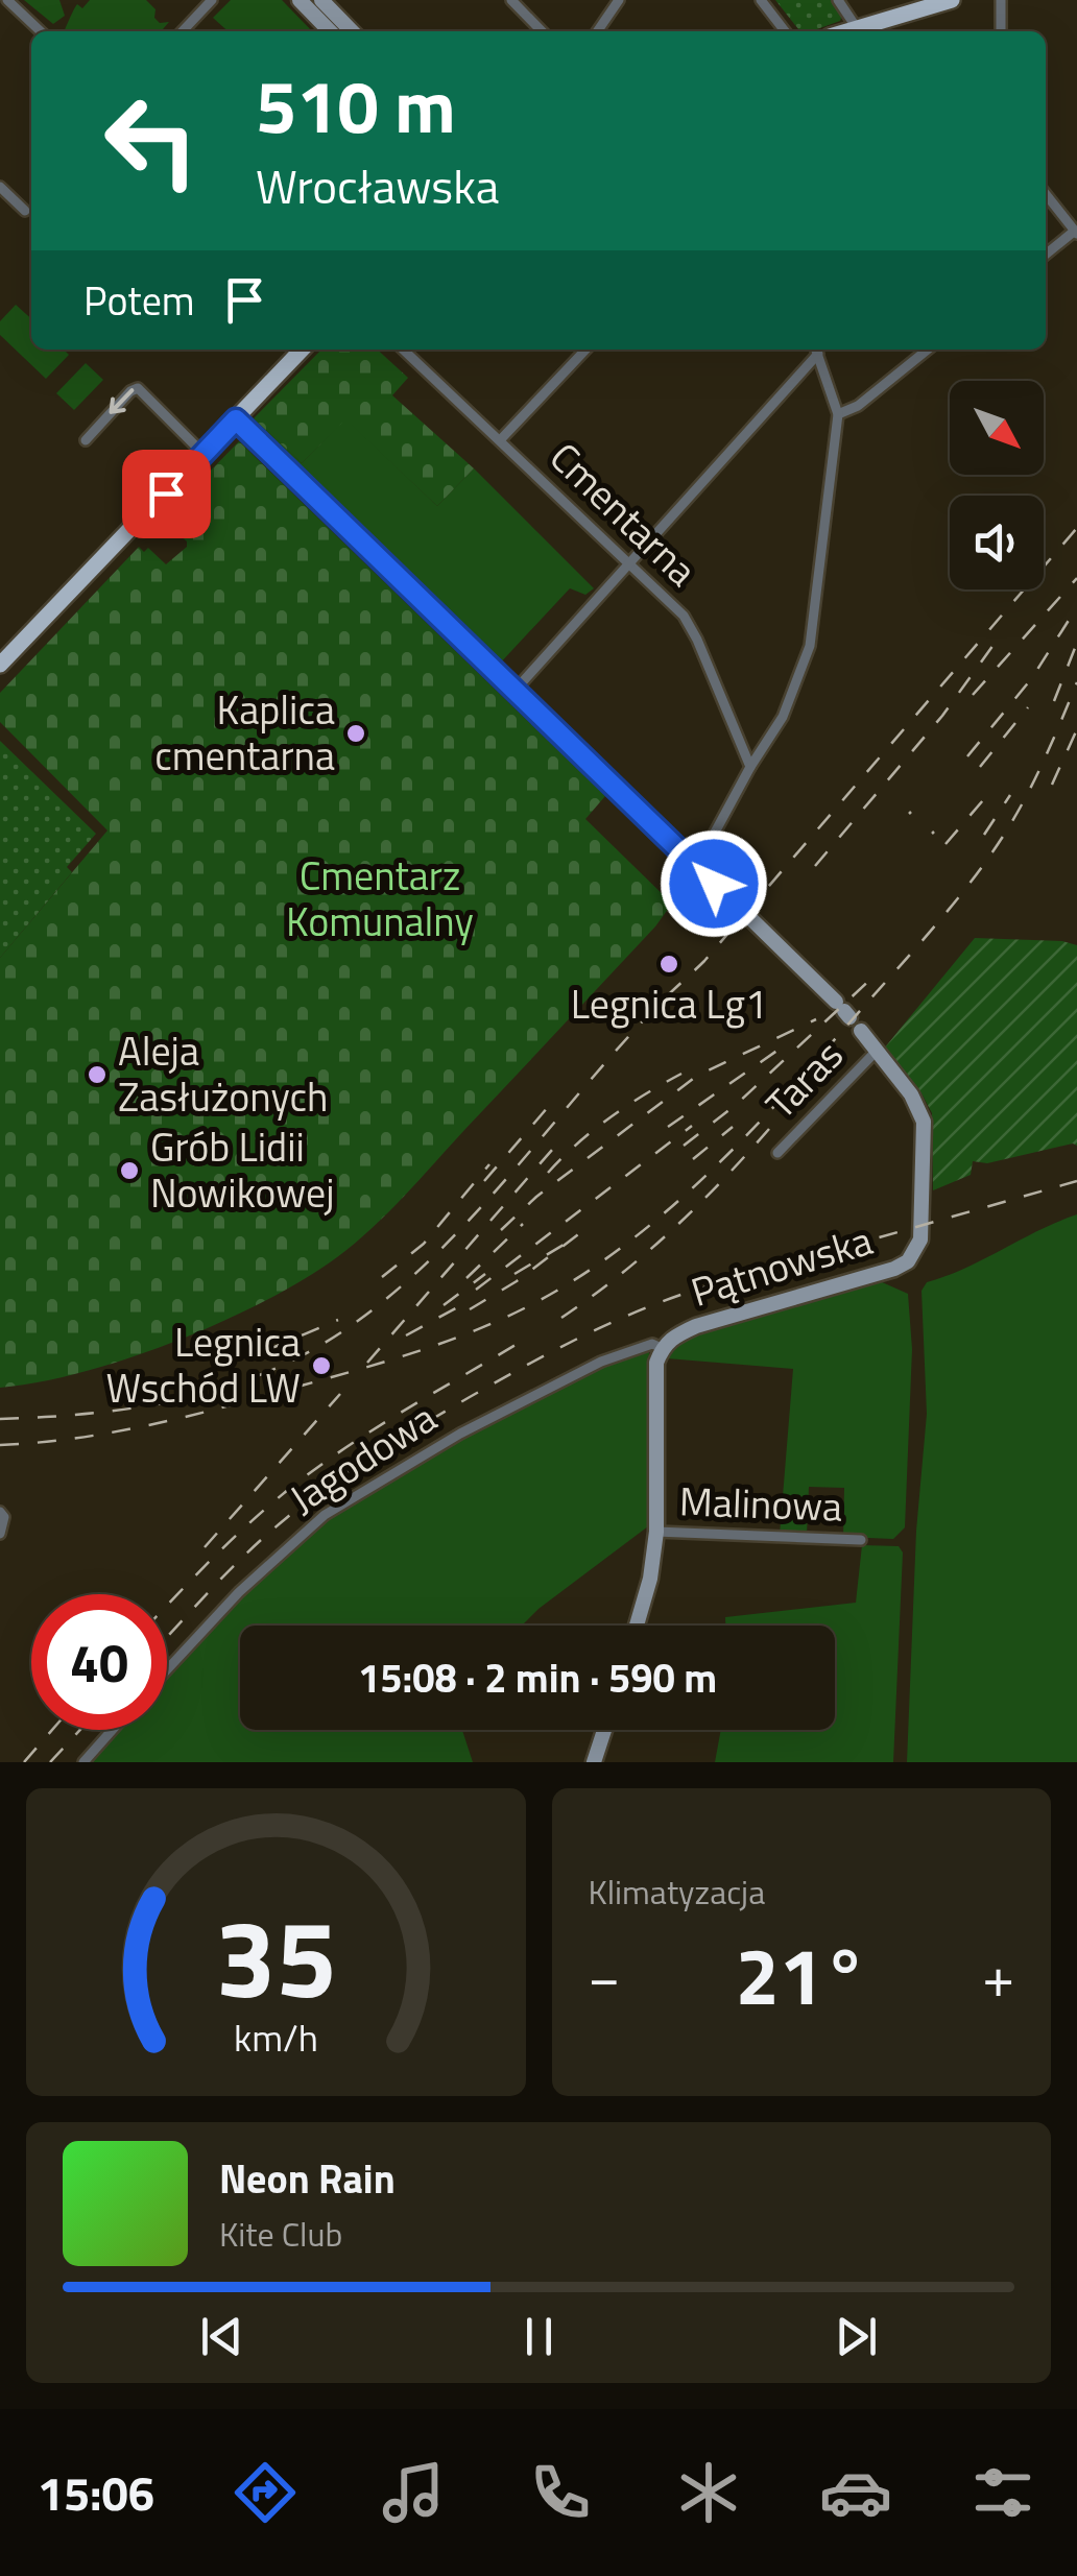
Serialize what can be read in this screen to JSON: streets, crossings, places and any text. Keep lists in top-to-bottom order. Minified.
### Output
{"streets":{"street":["Cmentarna","Taras","Pątnowska","Jagodowa","Malinowa"]},"crossings":[["Taras","Pątnowska"],["Pątnowska","Jagodowa"],["Pątnowska","Malinowa"]],"parks":["Cmentarz Komunalny"],"places":["Kaplica cmentarna","Legnica Lg1","Aleja Zasłużonych","Grób Lidii Nowikowej","Legnica Wschód LW"],"north":"bottom right","page":{"turn":["510 m","Wrocławska"],"then":"Potem","limit":"40","trip":"15:08 · 2 min · 590 m","tile":"Klimatyzacja","heat":["−","21°","+"],"song":["Neon Rain","Kite Club"],"tabs":"15:06","gauge":["35","km/h"]}}
